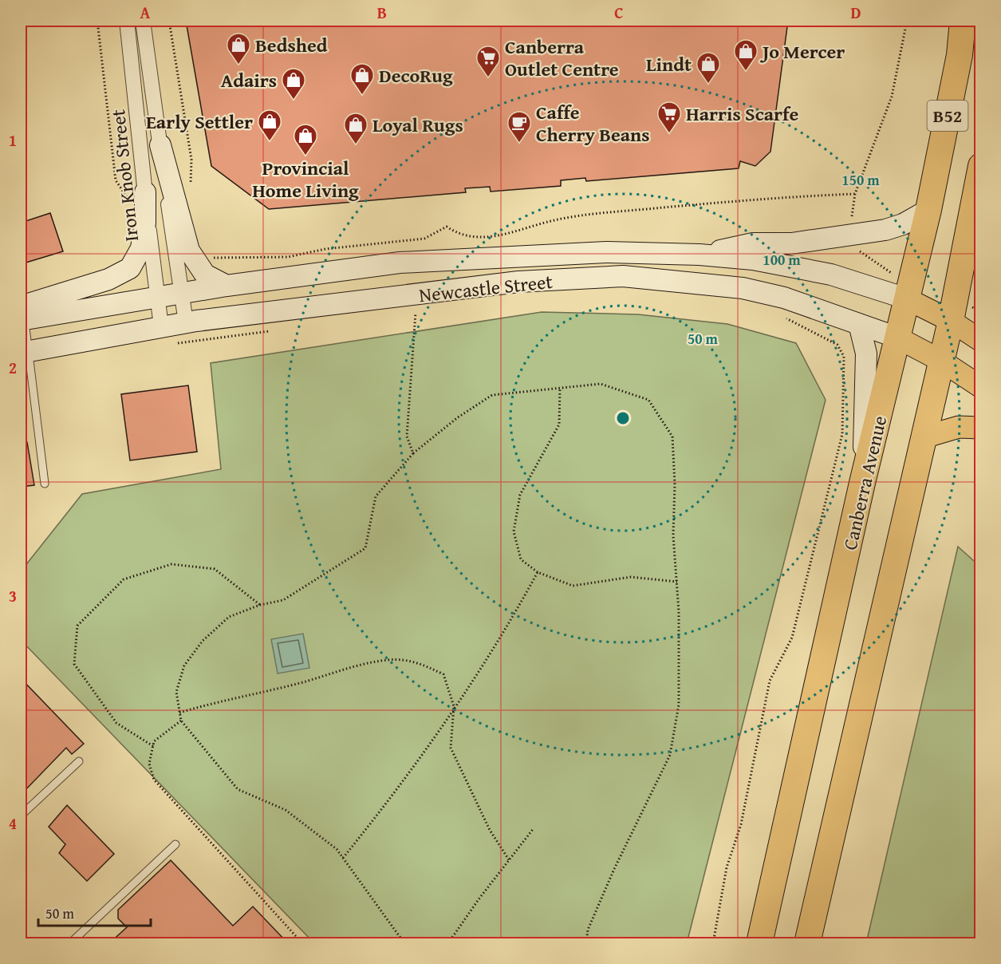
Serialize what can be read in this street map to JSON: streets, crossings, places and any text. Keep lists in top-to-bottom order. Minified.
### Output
{"streets":{"highway":["B52","Canberra Avenue"],"main road":["Newcastle Street"],"street":["Iron Knob Street"]},"crossings":[["Iron Knob Street","Newcastle Street"],["Newcastle Street","Canberra Avenue"]],"places":{"shop":["Bedshed","Jo Mercer","Lindt","DecoRug","Adairs","Early Settler","Loyal Rugs","Provincial Home Living"],"supermarket":["Canberra Outlet Centre","Harris Scarfe"],"cafe":["Caffe Cherry Beans"]},"scale_bar":"50 m","grid":{"columns":["A","B","C","D"],"rows":["1","2","3","4"]},"rings":["150 m","100 m","50 m"]}
